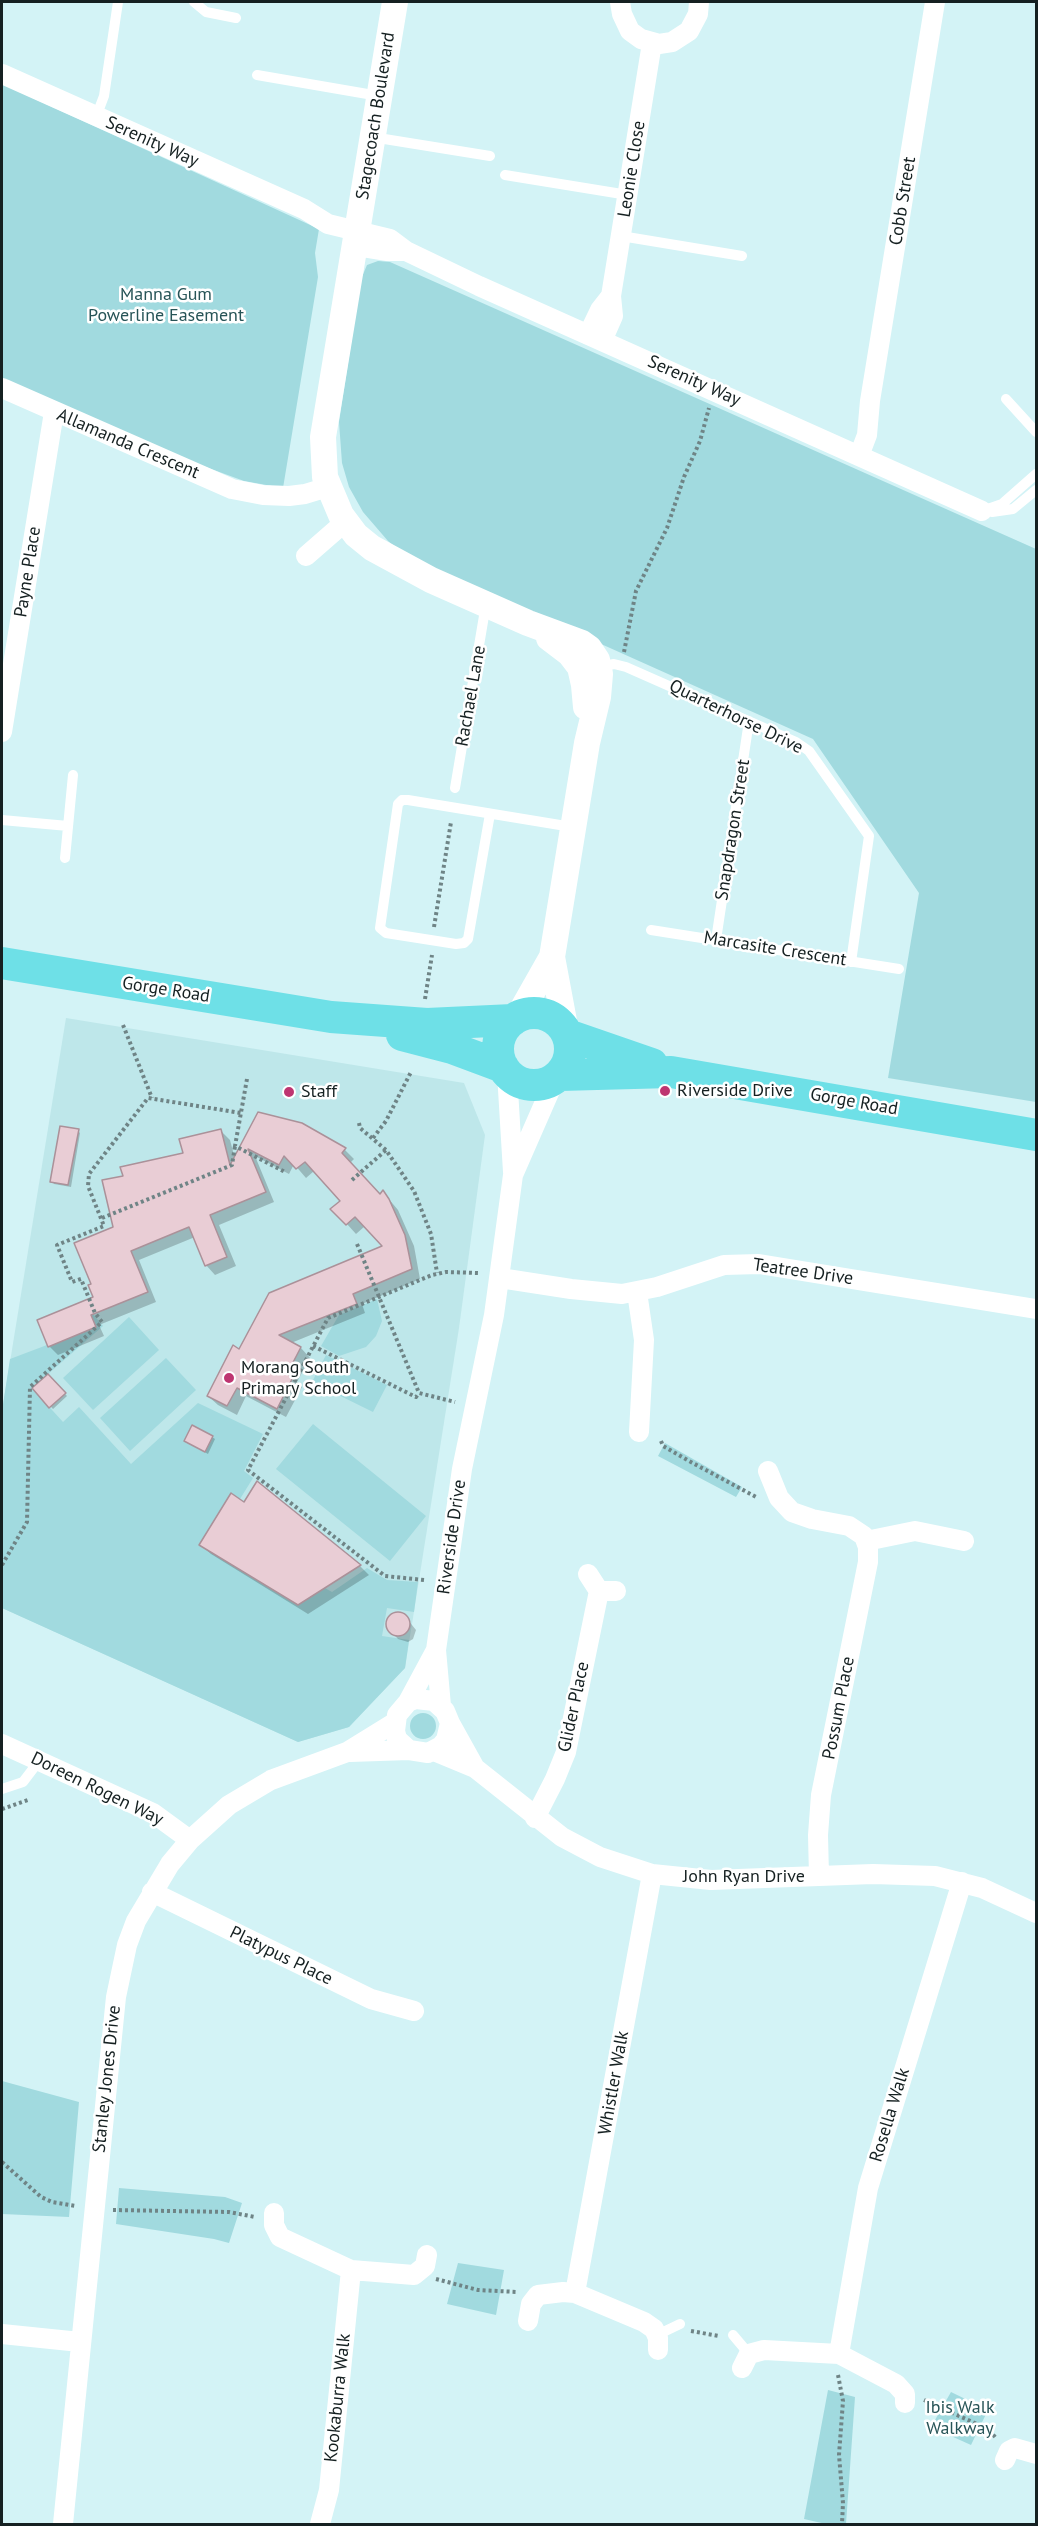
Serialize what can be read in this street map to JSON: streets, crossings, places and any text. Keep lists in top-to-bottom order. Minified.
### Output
{"streets":{"main road":["Gorge Road"],"street":["Stagecoach Boulevard","Serenity Way","Leonie Close","Cobb Street","Allamanda Crescent","Payne Place","Teatree Drive","Riverside Drive","Glider Place","Possum Place","Doreen Rogen Way","John Ryan Drive","Platypus Place","Stanley Jones Drive","Whistler Walk","Rosella Walk","Kookaburra Walk"],"lane":["Rachael Lane","Quarterhorse Drive","Snapdragon Street","Marcasite Crescent"]},"crossings":[["Stagecoach Boulevard","Serenity Way"],["Serenity Way","Leonie Close"],["Serenity Way","Cobb Street"],["Allamanda Crescent","Payne Place"],["Quarterhorse Drive","Snapdragon Street"],["Quarterhorse Drive","Marcasite Crescent"],["Snapdragon Street","Marcasite Crescent"],["Gorge Road","Riverside Drive"],["Teatree Drive","Riverside Drive"],["Riverside Drive","John Ryan Drive"],["Riverside Drive","Stanley Jones Drive"],["Glider Place","John Ryan Drive"],["Possum Place","John Ryan Drive"],["Doreen Rogen Way","Stanley Jones Drive"],["John Ryan Drive","Stanley Jones Drive"],["John Ryan Drive","Whistler Walk"],["John Ryan Drive","Rosella Walk"],["Platypus Place","Stanley Jones Drive"]],"parks":["Manna Gum Powerline Easement","Ibis Walk Walkway"],"places":["Riverside Drive","Staff","Morang South Primary School"]}
